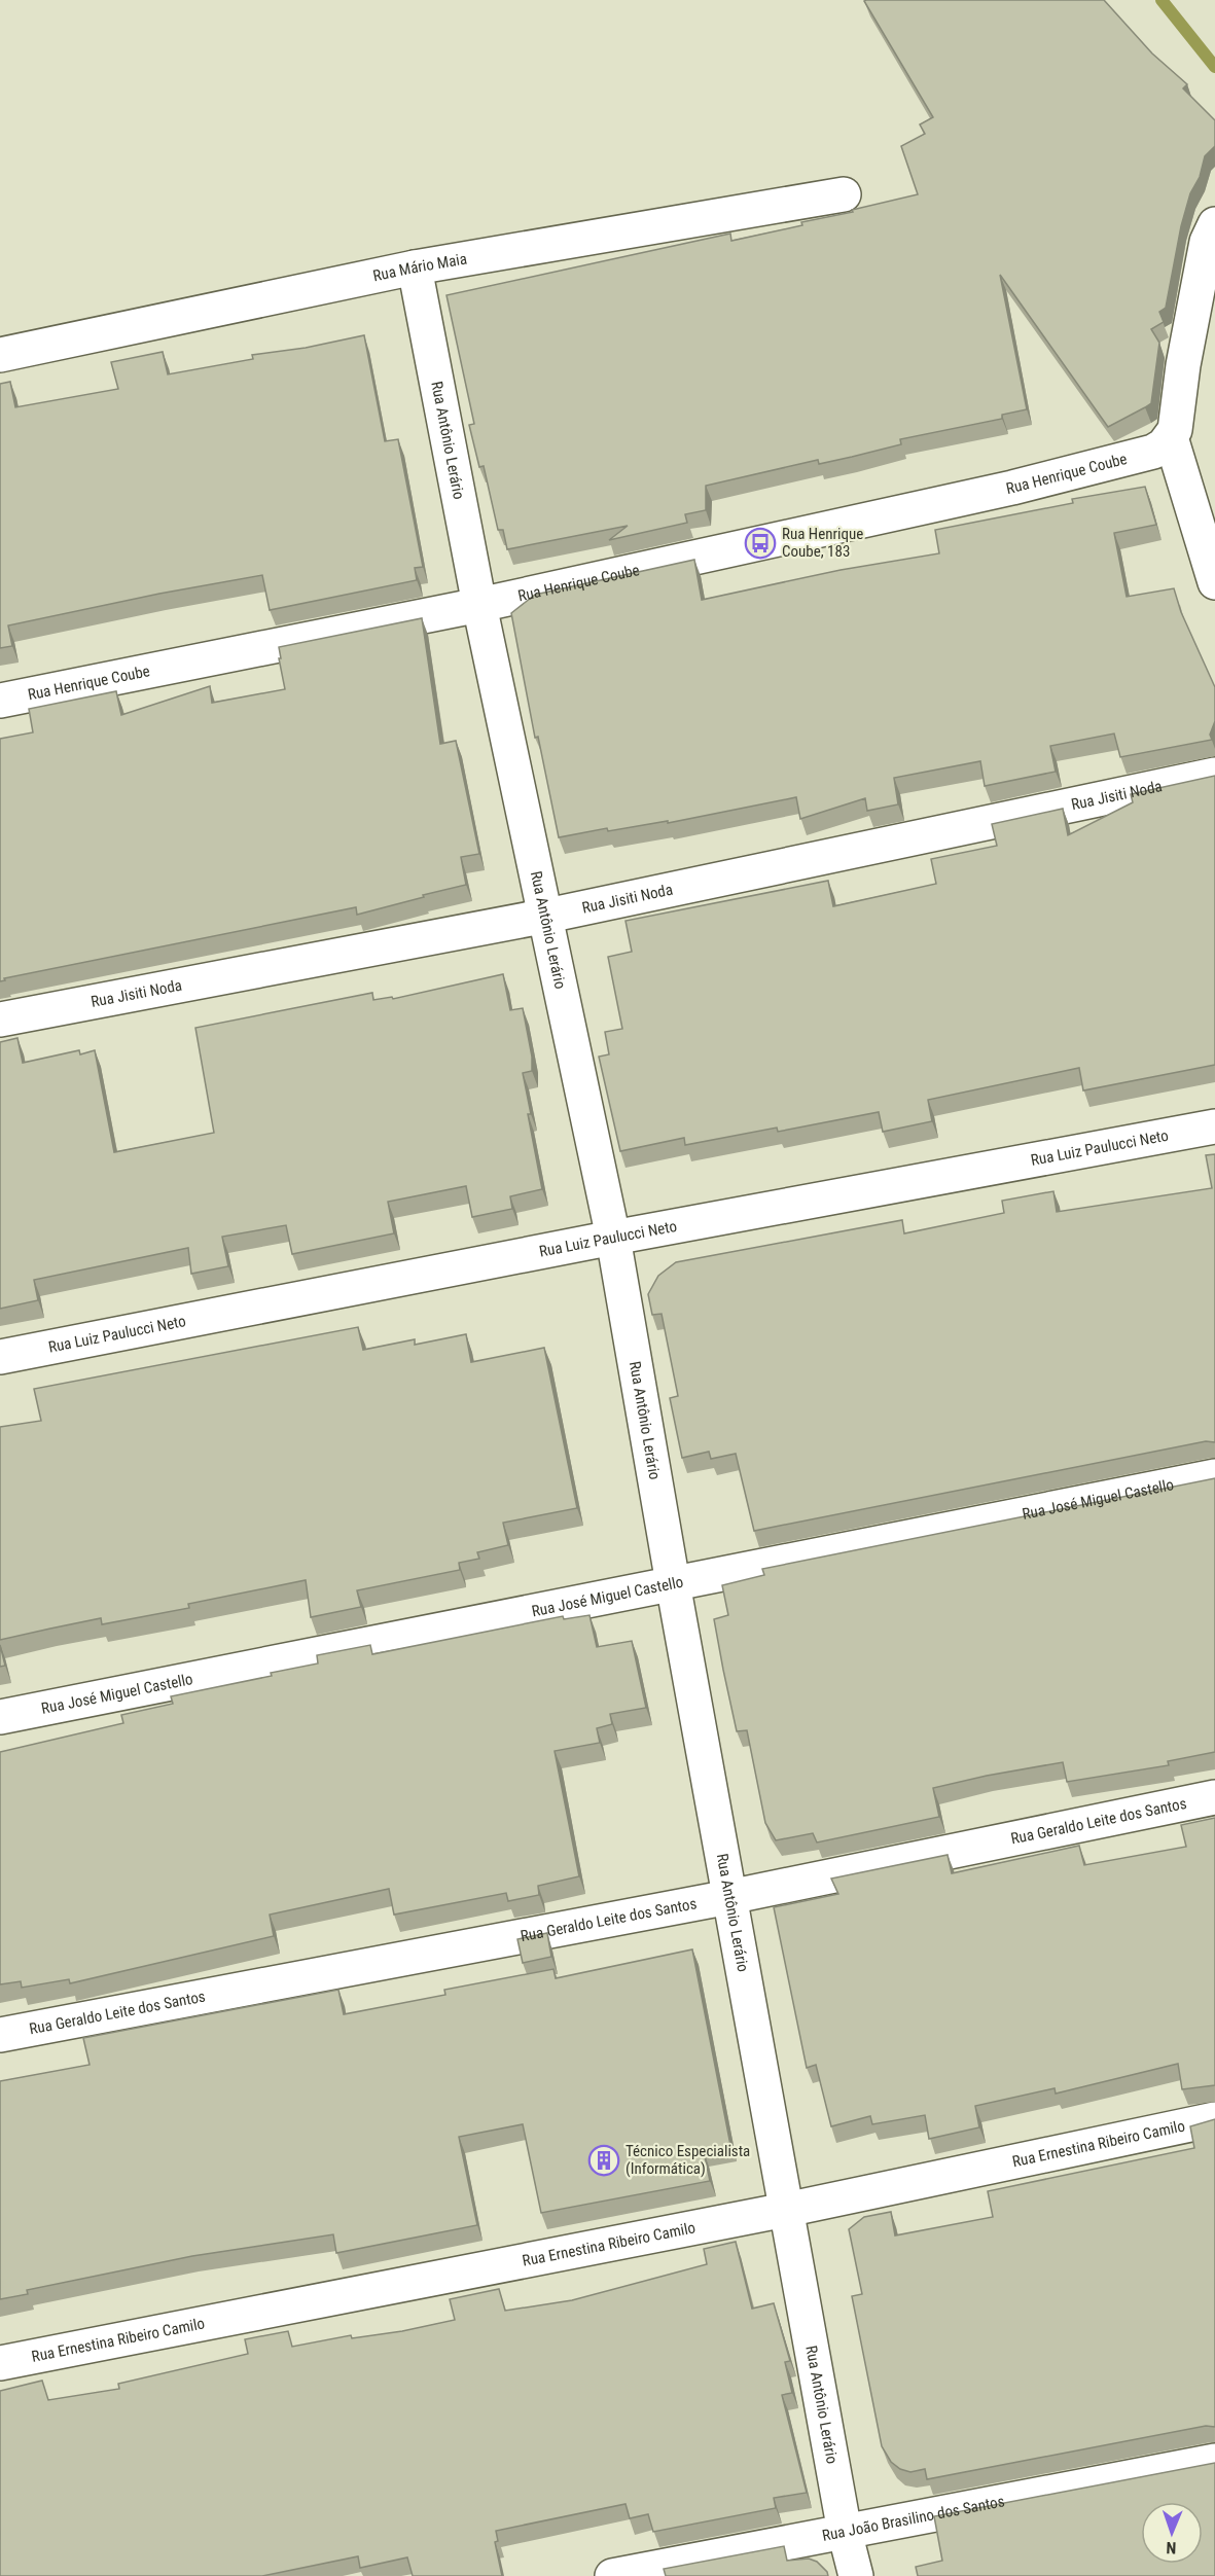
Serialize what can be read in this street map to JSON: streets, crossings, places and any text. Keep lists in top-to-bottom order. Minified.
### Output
{"streets":{"street":["Rua Mário Maia","Rua Antônio Lerário","Rua Henrique Coube","Rua Jisiti Noda","Rua Luiz Paulucci Neto","Rua José Miguel Castello","Rua Geraldo Leite dos Santos","Rua Ernestina Ribeiro Camilo","Rua João Brasilino dos Santos"]},"crossings":[["Rua Mário Maia","Rua Antônio Lerário"],["Rua Antônio Lerário","Rua Henrique Coube"],["Rua Antônio Lerário","Rua Jisiti Noda"],["Rua Antônio Lerário","Rua Luiz Paulucci Neto"],["Rua Antônio Lerário","Rua José Miguel Castello"],["Rua Antônio Lerário","Rua Geraldo Leite dos Santos"],["Rua Antônio Lerário","Rua Ernestina Ribeiro Camilo"],["Rua Antônio Lerário","Rua João Brasilino dos Santos"]],"places":{"bus stop":["Rua Henrique Coube, 183"],"building":["Técnico Especialista (Informática)"]},"north":"bottom"}
